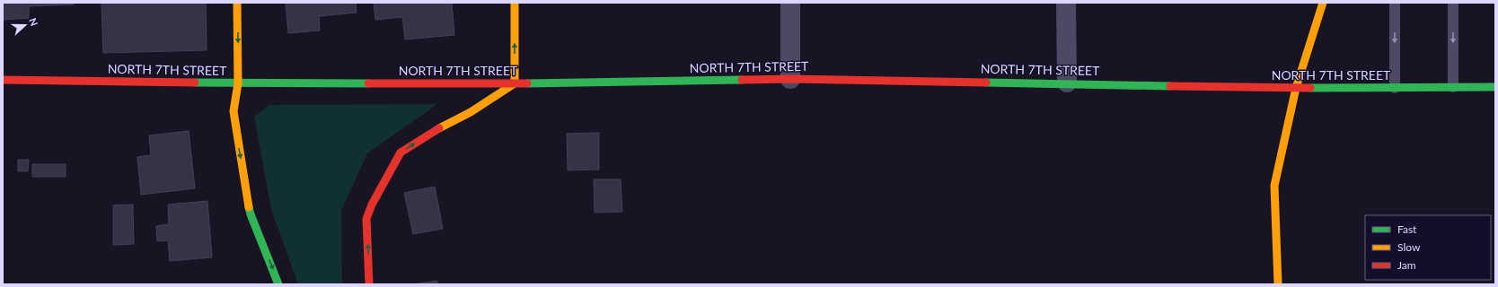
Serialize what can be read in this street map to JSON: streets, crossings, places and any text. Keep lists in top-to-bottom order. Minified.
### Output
{"streets":{"street":["NORTH 7TH STREET"]},"legend":["Fast","Slow","Jam"],"north":"right"}
